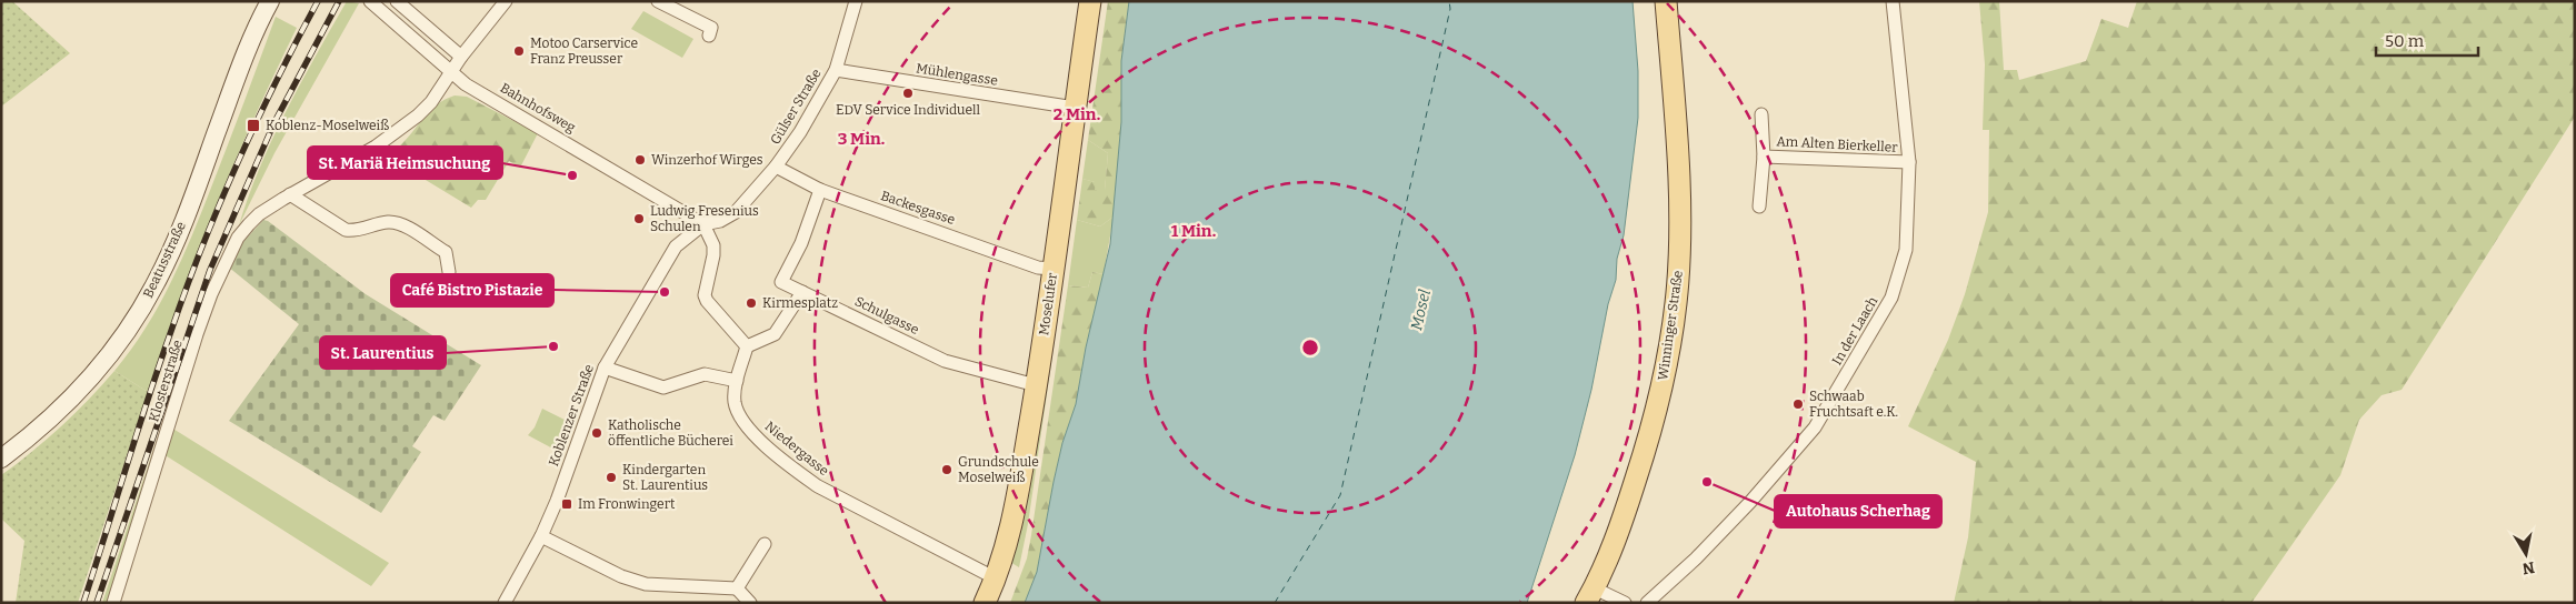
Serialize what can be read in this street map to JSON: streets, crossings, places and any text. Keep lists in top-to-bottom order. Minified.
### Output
{"streets":{"main road":["Moselufer","Winninger Straße"],"street":["Mühlengasse","Gülser Straße","Bahnhofsweg","Am Alten Bierkeller","Backesgasse","Beatusstraße","Schulgasse","In der Laach","Klosterstraße","Koblenzer Straße","Niedergasse"]},"crossings":[["Mühlengasse","Gülser Straße"],["Mühlengasse","Moselufer"],["Gülser Straße","Bahnhofsweg"],["Gülser Straße","Backesgasse"],["Gülser Straße","Koblenzer Straße"],["Bahnhofsweg","Klosterstraße"],["Bahnhofsweg","Koblenzer Straße"],["Am Alten Bierkeller","In der Laach"],["Backesgasse","Moselufer"],["Backesgasse","Schulgasse"],["Moselufer","Schulgasse"],["Moselufer","Niedergasse"]],"water":["Mosel"],"places":{"other":["Motoo Carservice Franz Preusser","EDV Service Individuell","Winzerhof Wirges","St. Mariä Heimsuchung","Ludwig Fresenius Schulen","Café Bistro Pistazie","Kirmesplatz","St. Laurentius","Schwaab Fruchtsaft e.K.","Katholische öffentliche Bücherei","Grundschule Moselweiß","Kindergarten St. Laurentius","Autohaus Scherhag"],"transit":["Koblenz-Moselweiß","Im Fronwingert"]},"scale_bar":"50 m","north":"bottom","rings":["2 Min.","3 Min.","1 Min."]}
